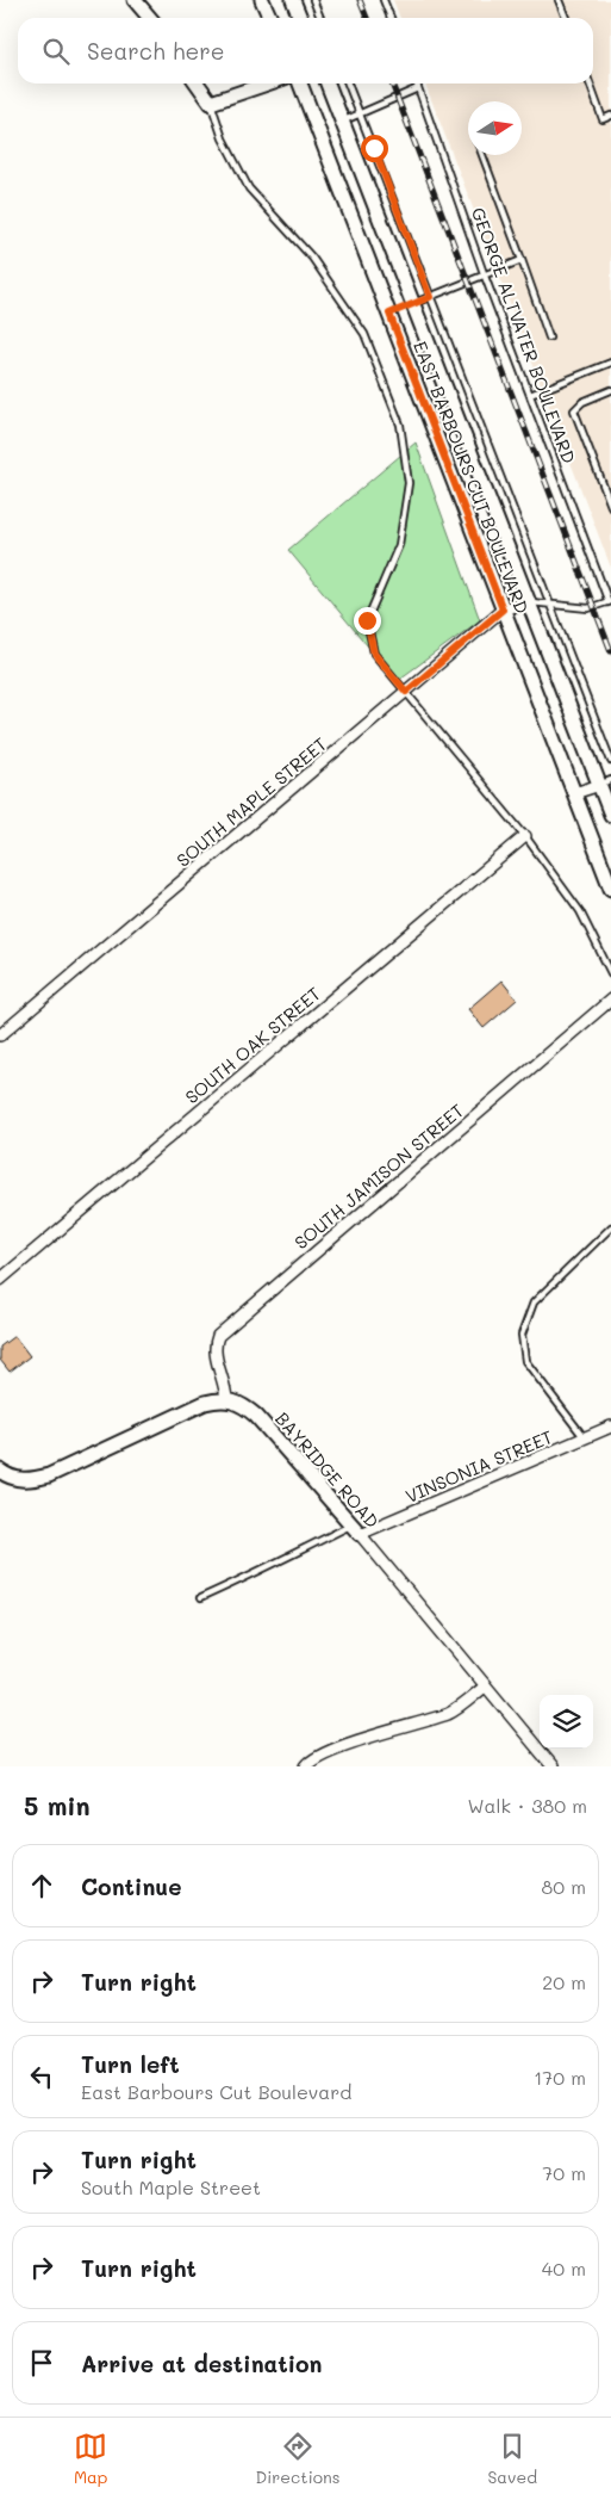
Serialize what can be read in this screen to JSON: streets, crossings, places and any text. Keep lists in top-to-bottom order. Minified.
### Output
{"streets":{"street":["EAST BARBOURS CUT BOULEVARD","SOUTH MAPLE STREET","SOUTH OAK STREET","SOUTH JAMISON STREET","VINSONIA STREET","BAYRIDGE ROAD"],"lane":["GEORGE ALTVATER BOULEVARD"]},"crossings":[["EAST BARBOURS CUT BOULEVARD","SOUTH MAPLE STREET"],["SOUTH JAMISON STREET","BAYRIDGE ROAD"],["VINSONIA STREET","BAYRIDGE ROAD"]],"north":"right","page":{"search":"Search here","heading":["5 min","Walk · 380 m"],"list":[["Continue","80 m"],["Turn right","20 m"],["Turn left","East Barbours Cut Boulevard","170 m"],["Turn right","South Maple Street","70 m"],["Turn right","40 m"],"Arrive at destination"],"nav":["Map","Directions","Saved"]}}
